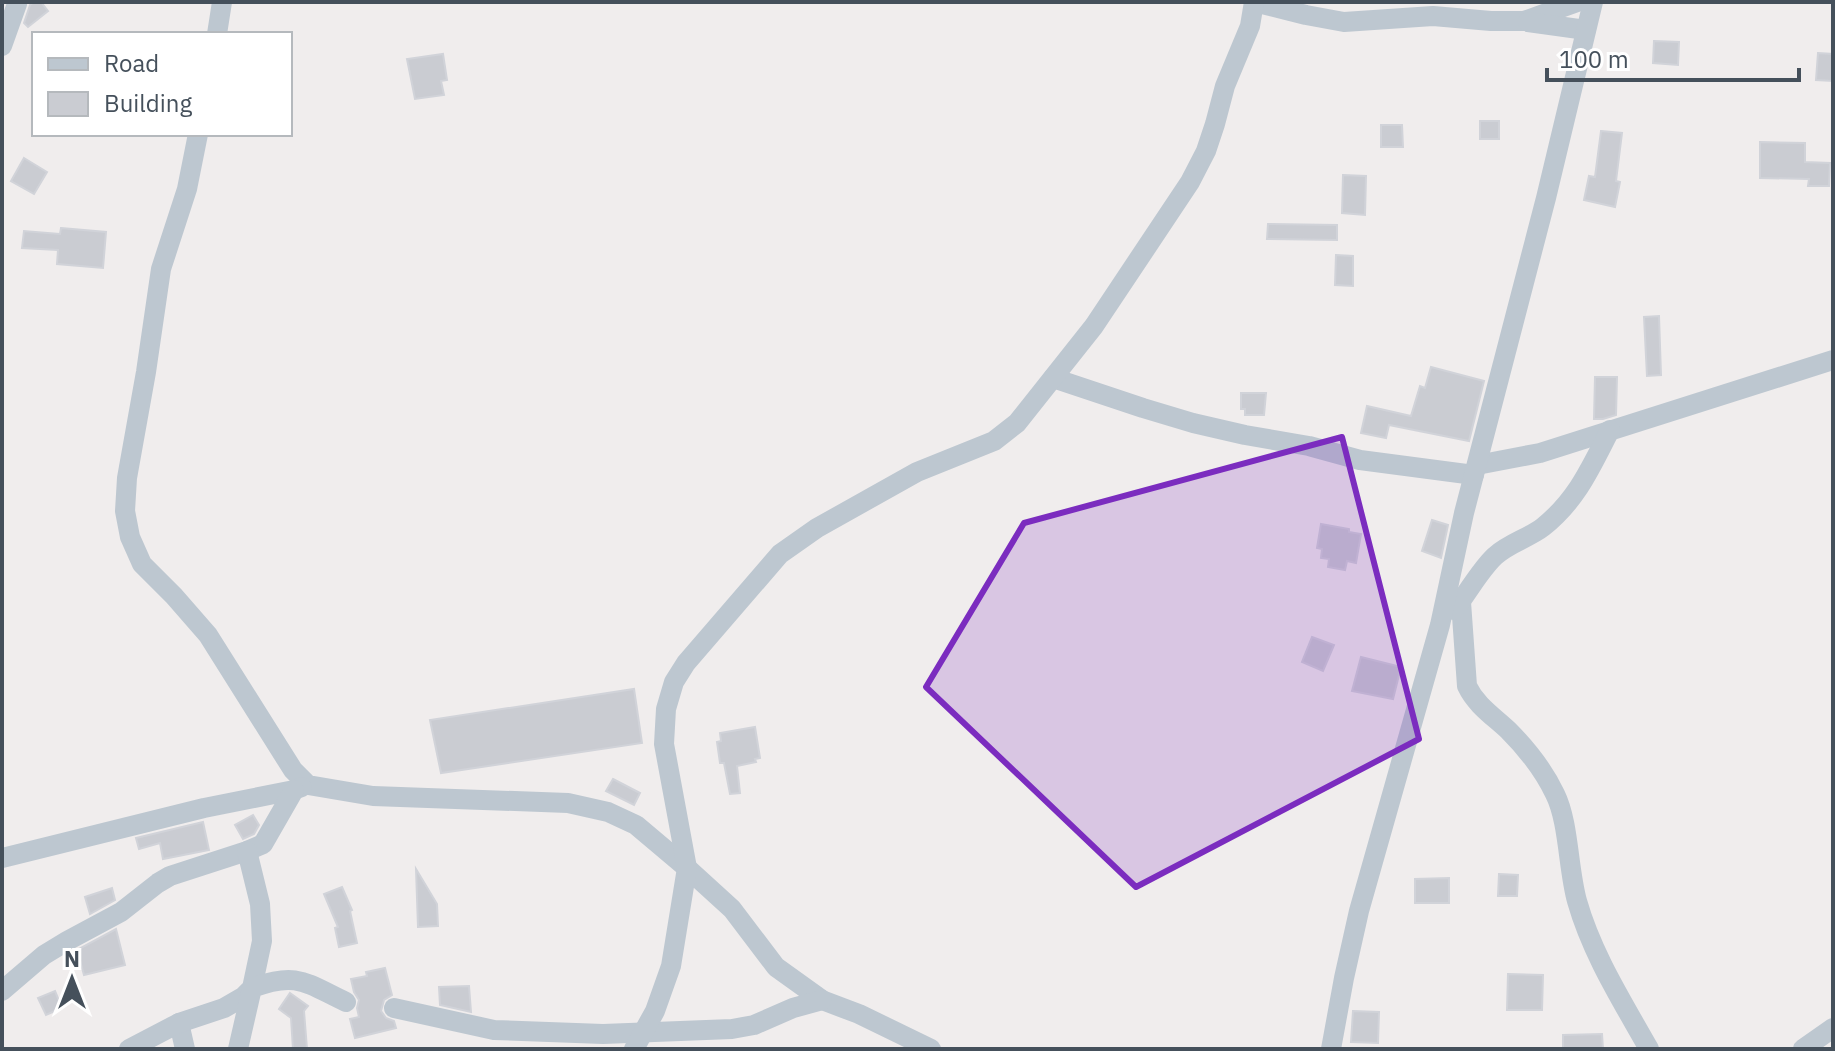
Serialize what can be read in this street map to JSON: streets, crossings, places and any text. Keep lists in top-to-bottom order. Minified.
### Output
{"legend":["Road","Building"],"scale_bar":"100 m","north":"top"}
